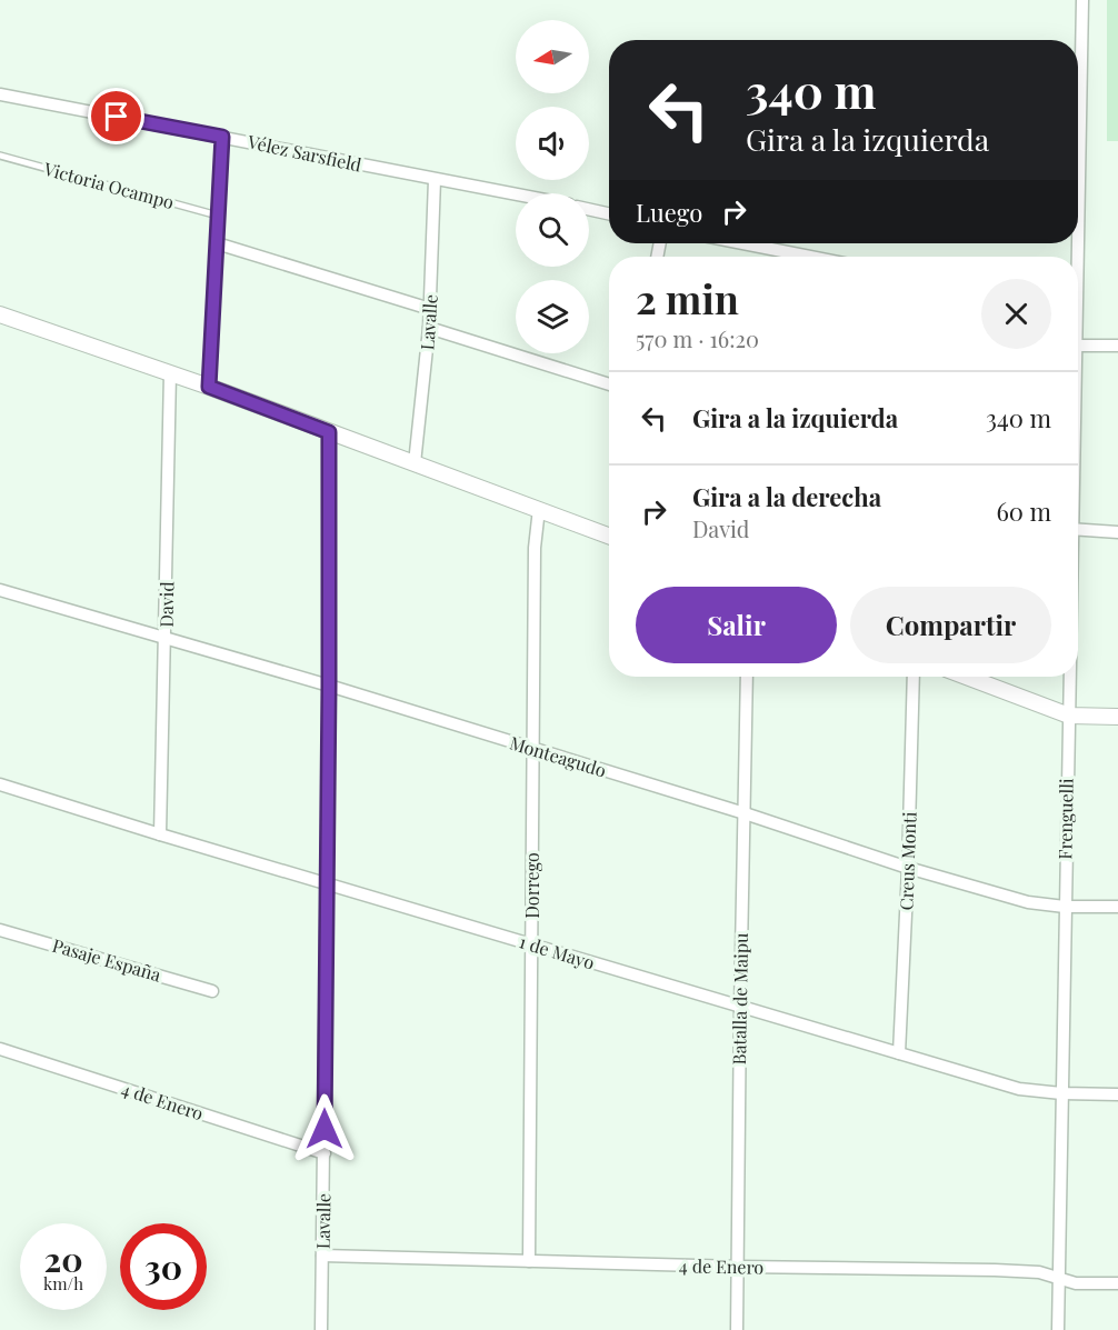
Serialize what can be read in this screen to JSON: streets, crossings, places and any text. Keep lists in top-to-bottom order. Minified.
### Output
{"streets":{"street":["Vélez Sarsfield","Lavalle","David","Monteagudo","Frenguelli","Creus Monti","Dorrego","1 de Mayo","Pasaje España","Batalla de Maipu","4 de Enero"],"lane":["Victoria Ocampo"]},"crossings":[["Vélez Sarsfield","Lavalle"],["Lavalle","Monteagudo"],["Lavalle","1 de Mayo"],["Lavalle","4 de Enero"],["David","Monteagudo"],["David","1 de Mayo"],["Monteagudo","Frenguelli"],["Monteagudo","Creus Monti"],["Monteagudo","Dorrego"],["Monteagudo","Batalla de Maipu"],["Frenguelli","1 de Mayo"],["Frenguelli","4 de Enero"],["Creus Monti","1 de Mayo"],["Dorrego","1 de Mayo"],["Dorrego","4 de Enero"],["1 de Mayo","Batalla de Maipu"],["Batalla de Maipu","4 de Enero"]],"north":"left","page":{"turn":["340 m","Gira a la izquierda"],"then":"Luego","heading":["2 min","570 m · 16:20"],"list":[{"name":"Gira a la izquierda","value":"340 m"},{"name":"Gira a la derecha","note":"David","value":"60 m"}],"buttons":["Salir","Compartir"],"speed":"20 km/h","limit":"30"}}
